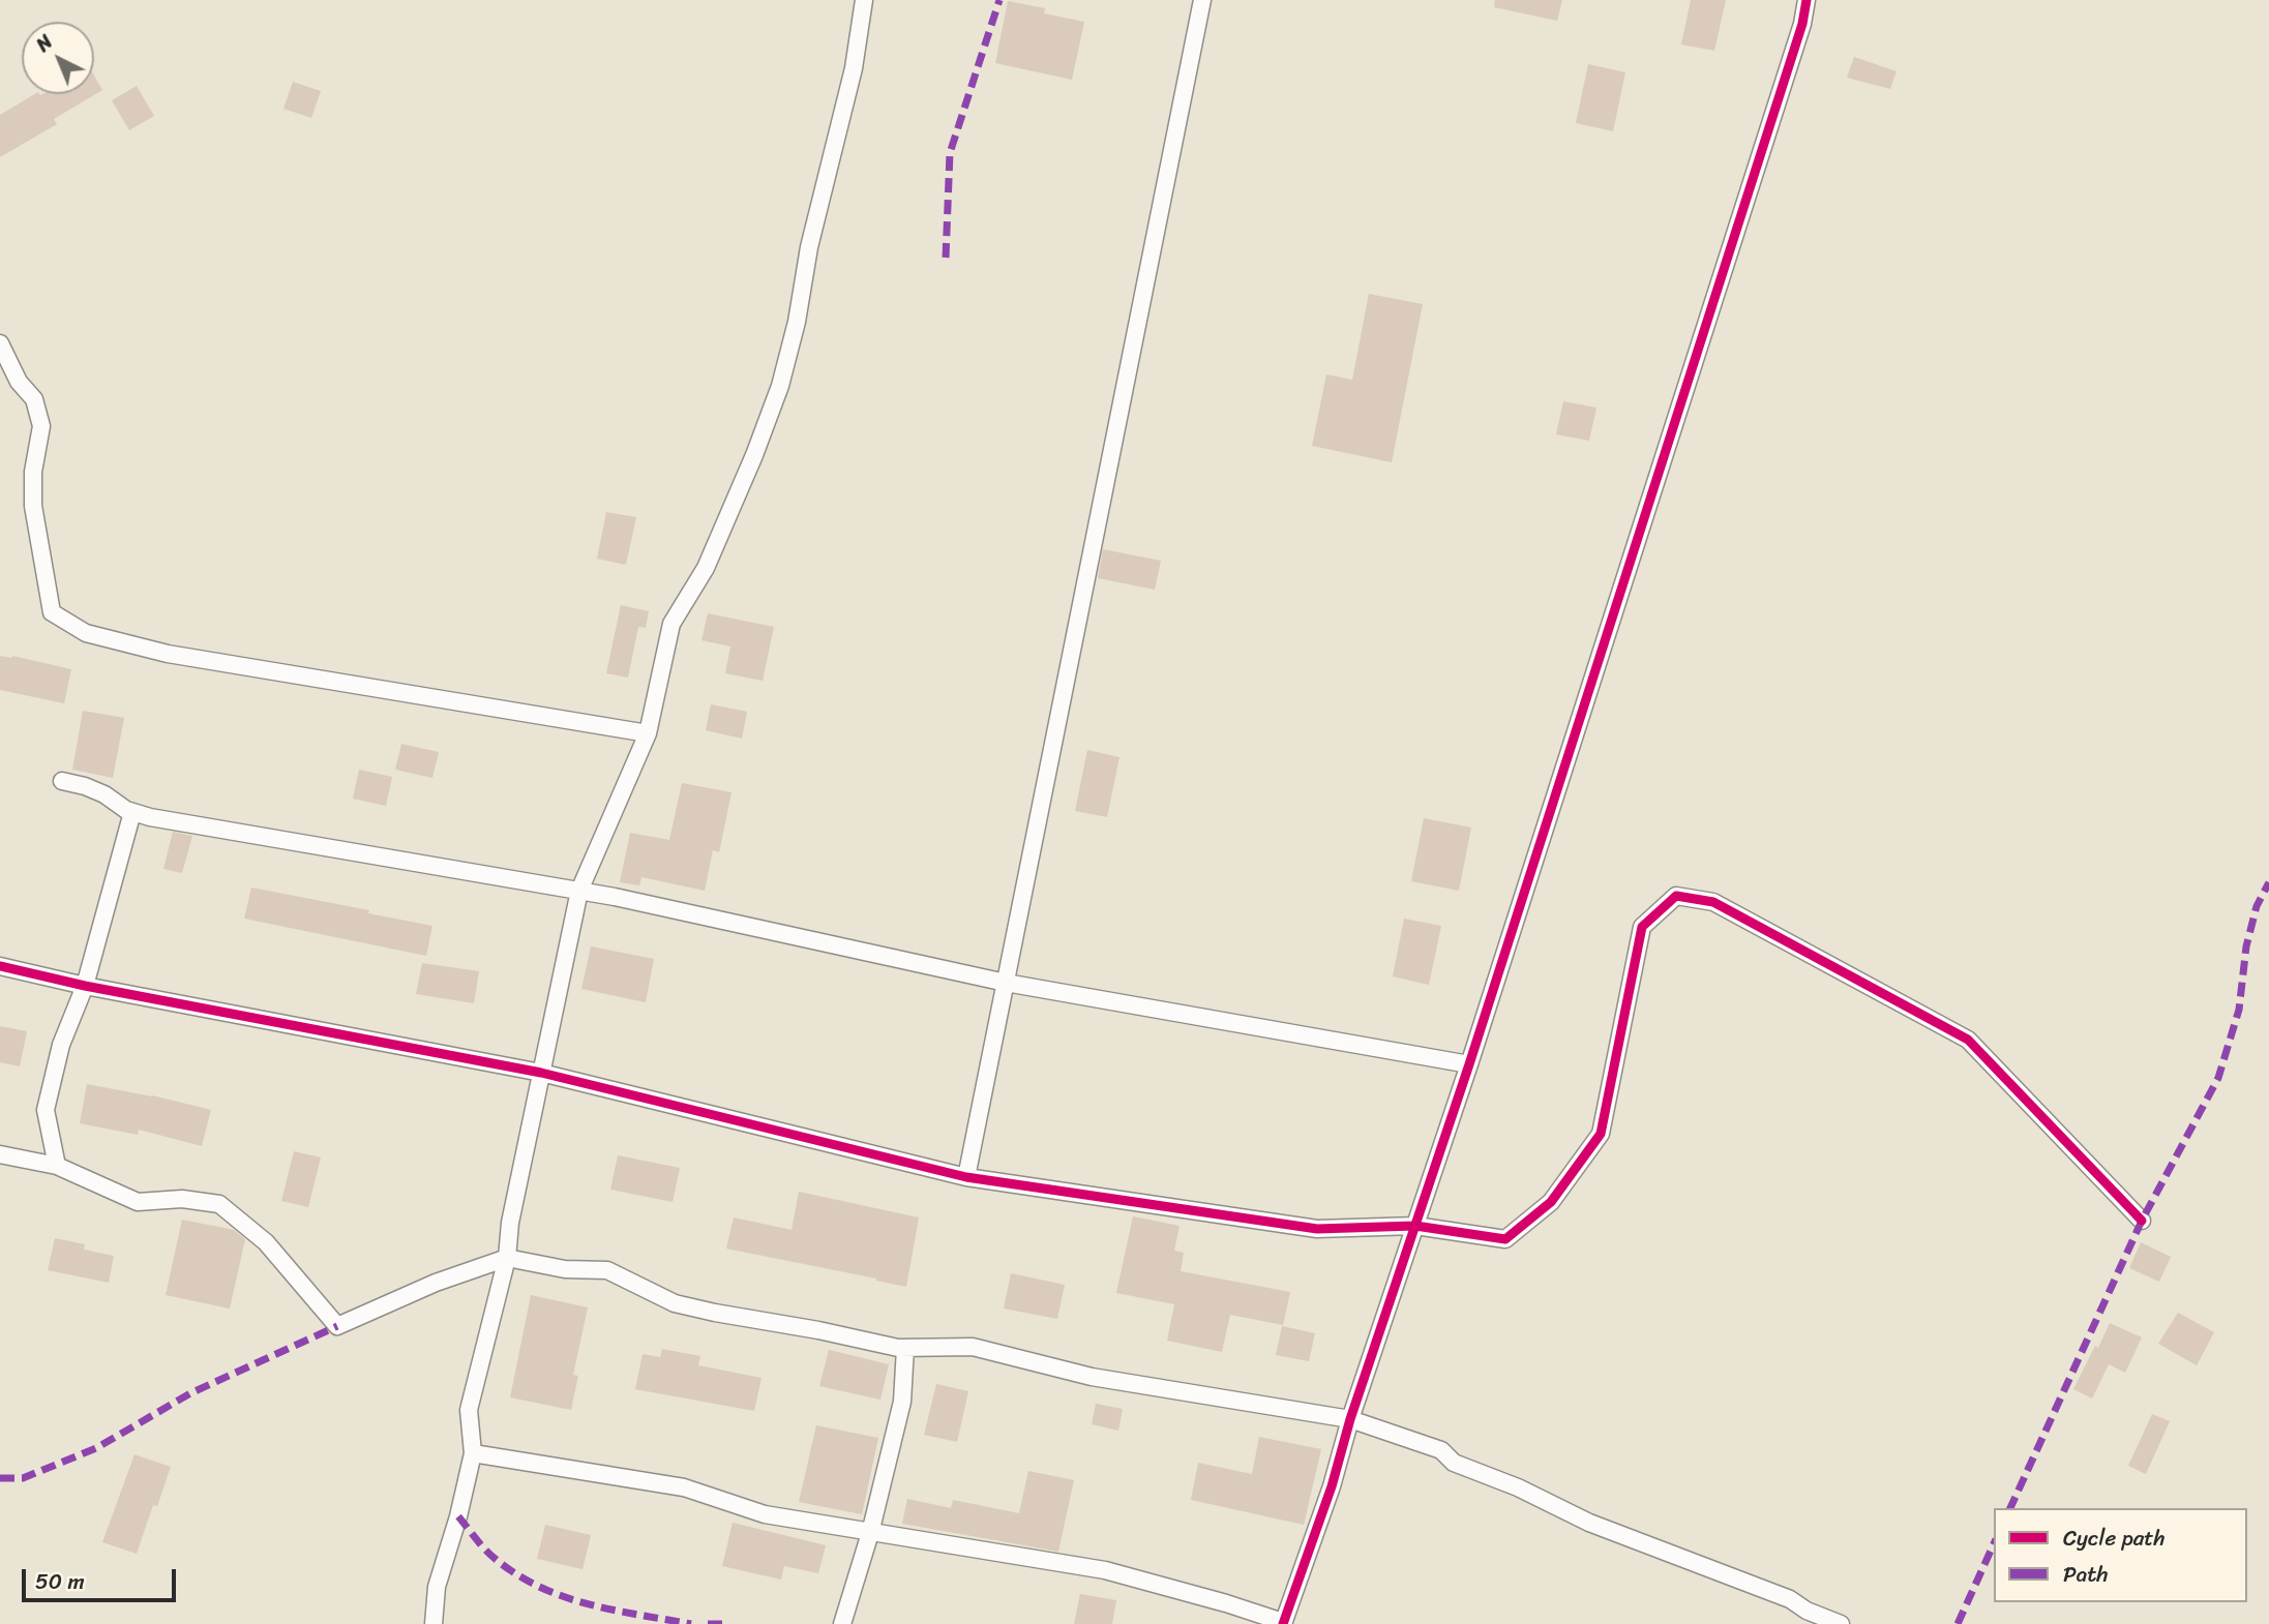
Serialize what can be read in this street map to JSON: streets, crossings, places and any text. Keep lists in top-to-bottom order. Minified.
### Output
{"legend":["Cycle path","Path"],"scale_bar":"50 m","north":"top left"}
